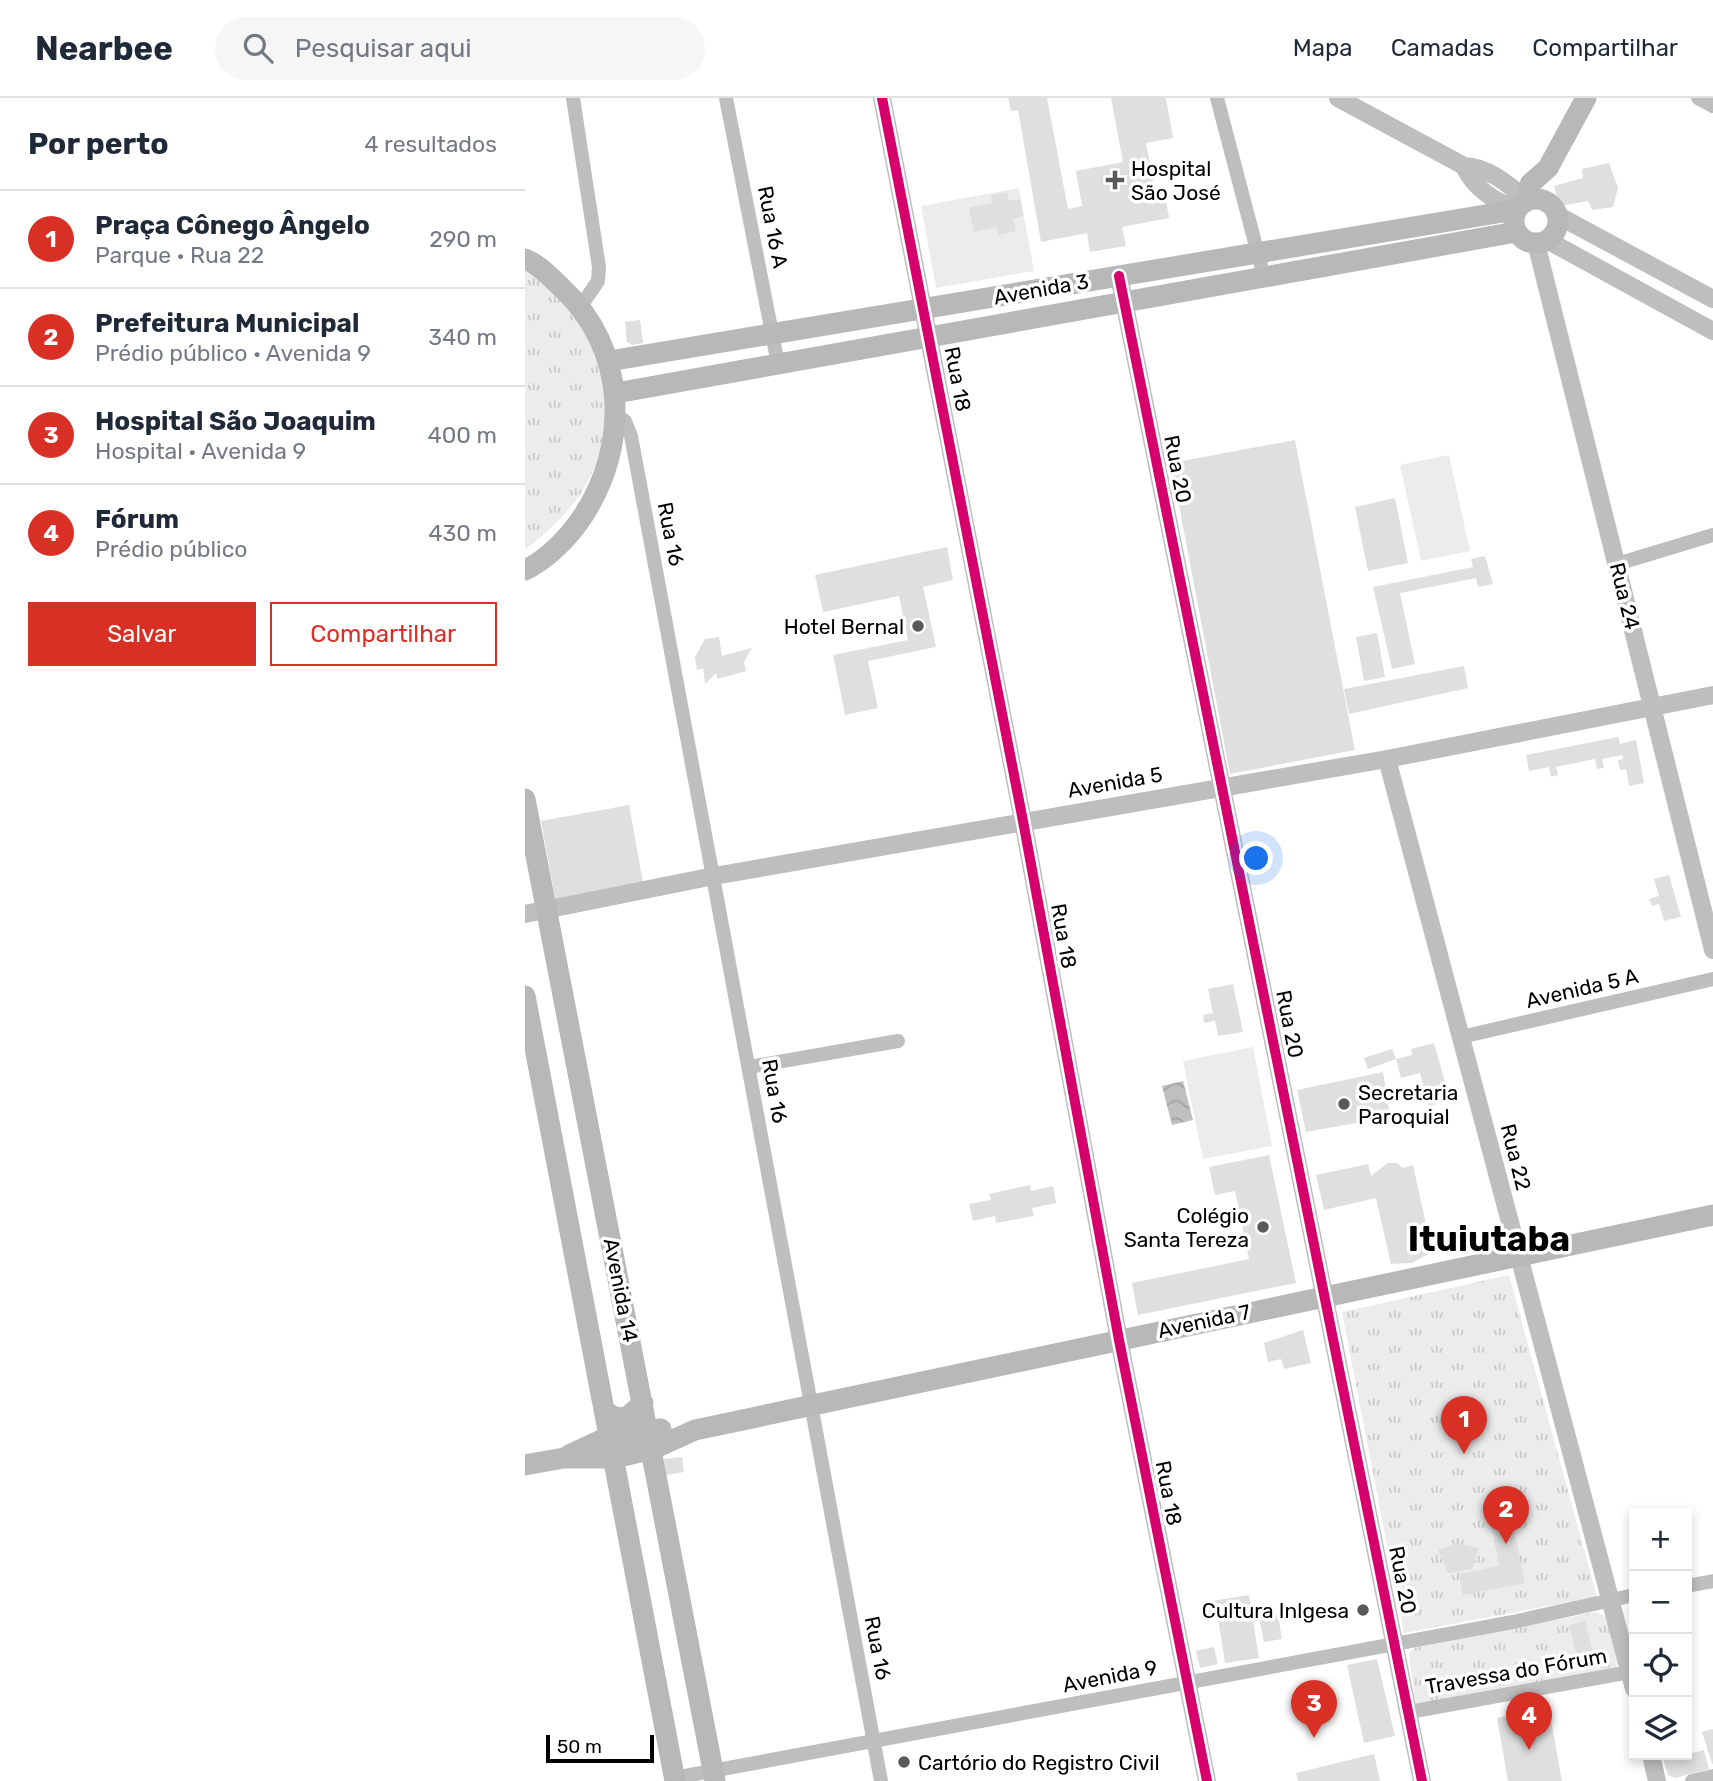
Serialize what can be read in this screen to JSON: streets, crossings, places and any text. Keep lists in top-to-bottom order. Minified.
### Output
{"streets":{"main road":["Avenida 3","Avenida 14","Avenida 7"],"street":["Rua 16 A","Rua 18","Rua 20","Rua 16","Rua 24","Avenida 5","Avenida 5 A","Rua 22","Travessa do Fórum","Avenida 9"]},"crossings":[["Rua 16 A","Avenida 3"],["Avenida 3","Rua 18"],["Avenida 3","Rua 20"],["Rua 18","Avenida 5"],["Rua 18","Avenida 7"],["Rua 18","Avenida 9"],["Rua 20","Avenida 5"],["Rua 20","Avenida 7"],["Rua 20","Travessa do Fórum"],["Rua 20","Avenida 9"],["Rua 16","Avenida 5"],["Rua 16","Avenida 7"],["Rua 16","Avenida 9"],["Rua 24","Avenida 5"],["Avenida 5","Rua 22"],["Avenida 5","Avenida 14"],["Avenida 5 A","Rua 22"],["Rua 22","Avenida 7"],["Rua 22","Avenida 9"],["Avenida 14","Avenida 7"],["Avenida 14","Avenida 9"]],"districts":["Ituiutaba"],"places":{"health":["Hospital São José"],"other":["Hotel Bernal","Secretaria Paroquial","Colégio Santa Tereza","Cultura Inlgesa","Cartório do Registro Civil"]},"scale_bar":"50 m","page":{"header":"Nearbee","search":"Pesquisar aqui","nav":["Mapa","Camadas","Compartilhar"],"heading":["Por perto","4 resultados"],"list":[{"mark":"1","name":"Praça Cônego Ângelo","note":"Parque · Rua 22","value":"290 m"},{"mark":"2","name":"Prefeitura Municipal","note":"Prédio público · Avenida 9","value":"340 m"},{"mark":"3","name":"Hospital São Joaquim","note":"Hospital · Avenida 9","value":"400 m"},{"mark":"4","name":"Fórum","note":"Prédio público","value":"430 m"}],"buttons":["Salvar","Compartilhar"],"pins":["1","2","3","4"],"map_buttons":["+","−"],"scale":"50 m"}}
